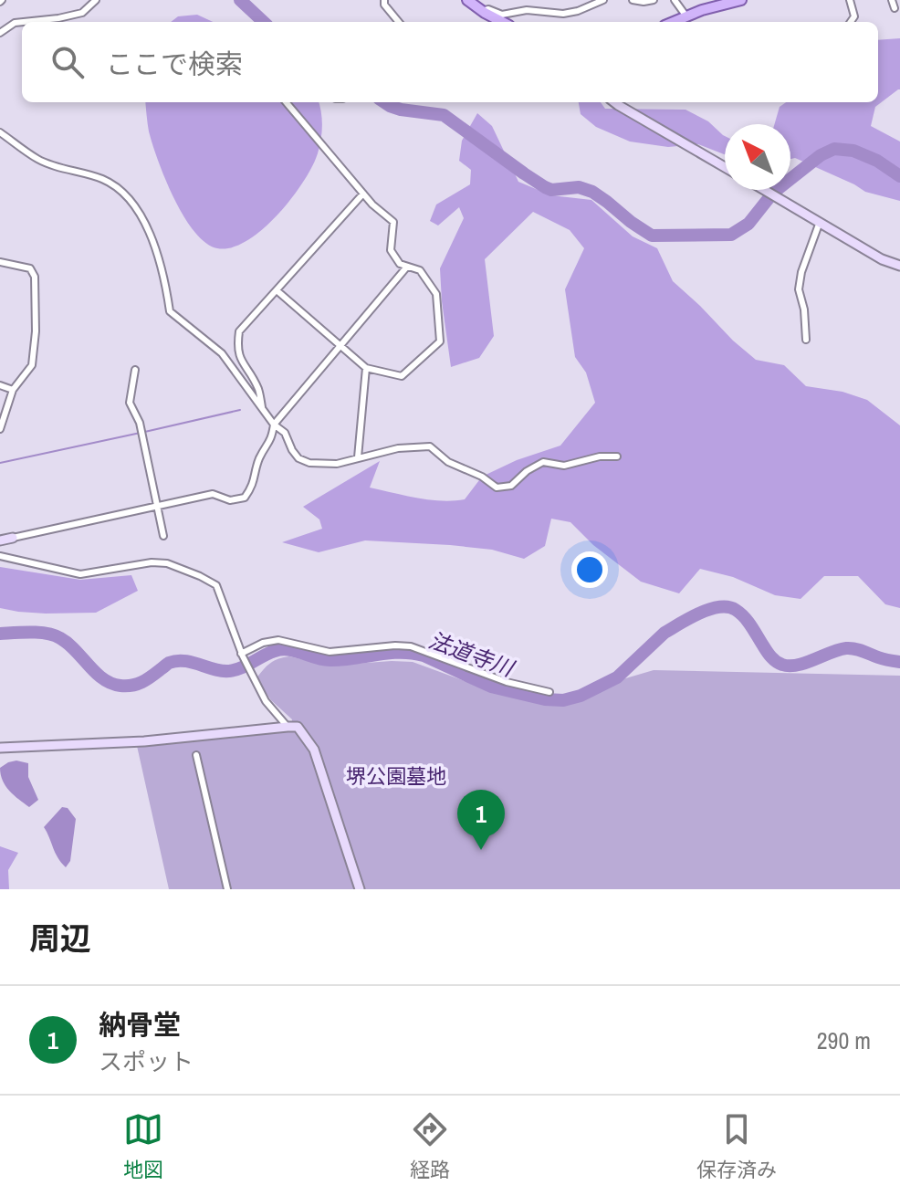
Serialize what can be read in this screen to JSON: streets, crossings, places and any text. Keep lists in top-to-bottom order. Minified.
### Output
{"water":["法道寺川"],"parks":["堺公園墓地"],"north":"top left","page":{"search":"ここで検索","pins":"1","heading":"周辺","list":[{"mark":"1","name":"納骨堂","note":"スポット","value":"290 m"}],"nav":["地図","経路","保存済み"]}}
